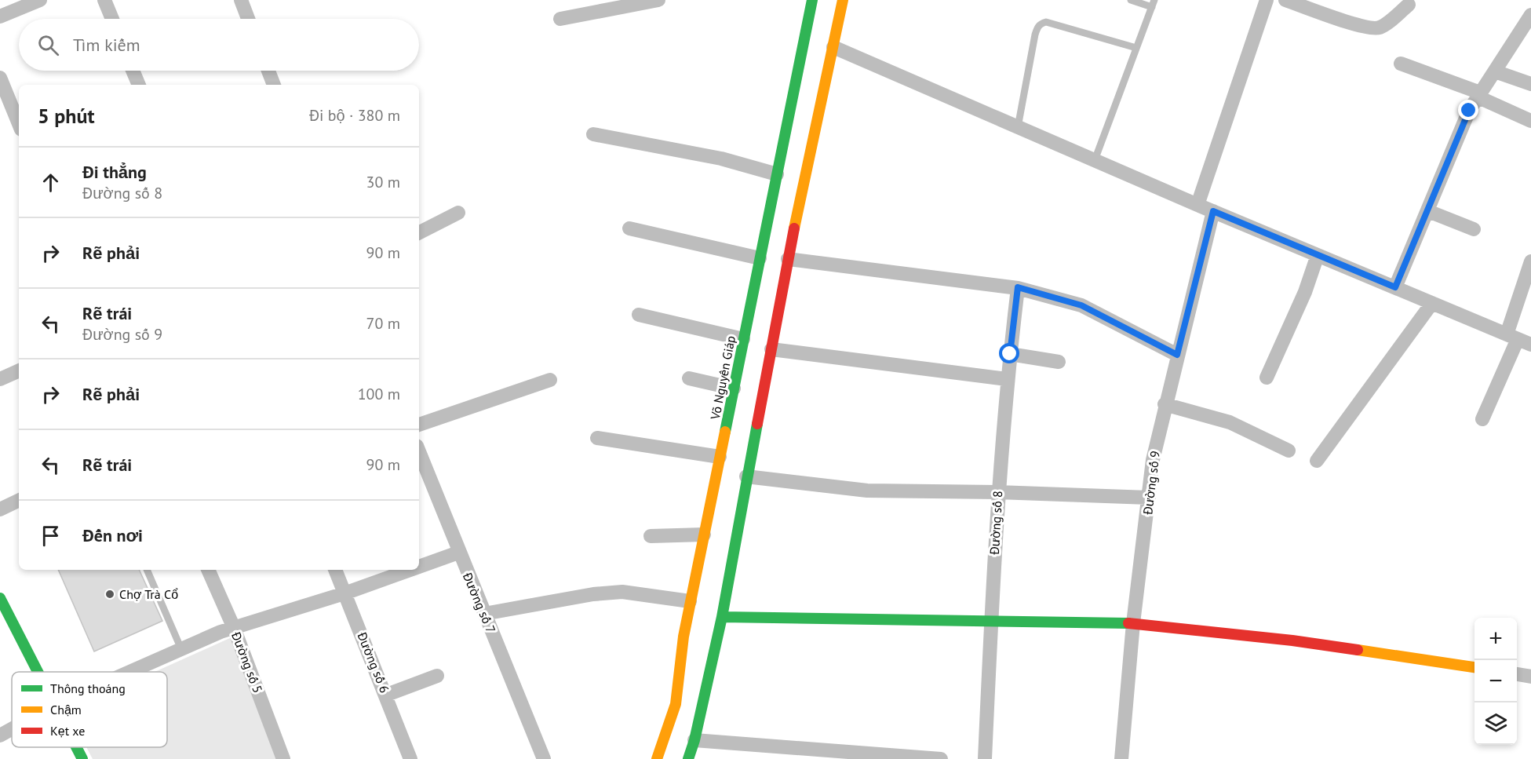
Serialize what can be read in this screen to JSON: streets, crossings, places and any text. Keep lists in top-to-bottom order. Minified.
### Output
{"streets":{"main road":["Võ Nguyên Giáp"],"street":["Đường số 9","Đường số 8","Đường số 7","Đường số 5","Đường số 6"]},"places":["Chợ Trà Cổ"],"legend":["Thông thoáng","Chậm","Kẹt xe"],"page":{"search":"Tìm kiếm","heading":["5 phút","Đi bộ · 380 m"],"list":[["Đi thẳng","Đường số 8","30 m"],["Rẽ phải","90 m"],["Rẽ trái","Đường số 9","70 m"],["Rẽ phải","100 m"],["Rẽ trái","90 m"],"Đến nơi"],"map_buttons":["+","−"]}}
